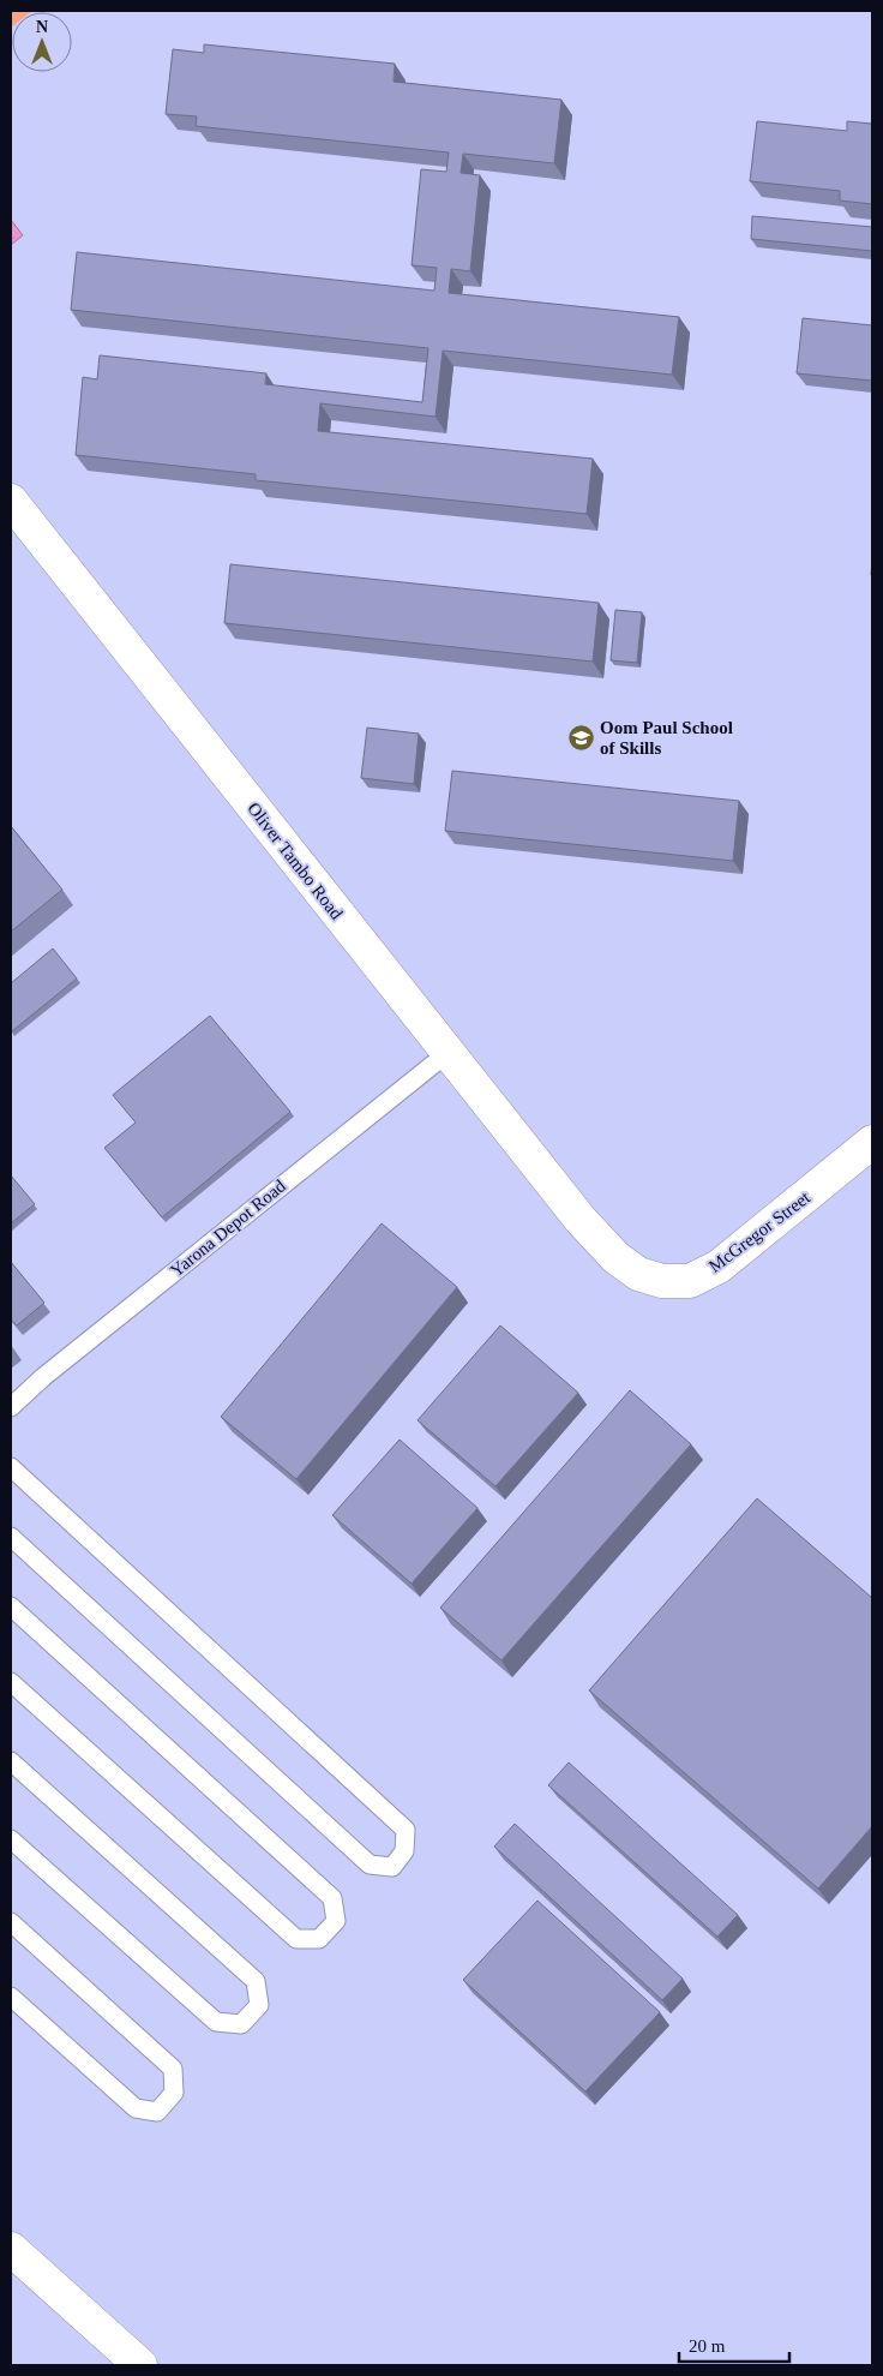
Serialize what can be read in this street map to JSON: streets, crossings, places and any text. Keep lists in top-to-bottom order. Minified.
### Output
{"streets":{"street":["Oliver Tambo Road","McGregor Street"],"lane":["Yarona Depot Road"]},"crossings":[["Oliver Tambo Road","Yarona Depot Road"],["Oliver Tambo Road","McGregor Street"]],"places":{"school or university":["Oom Paul School of Skills"]},"scale_bar":"20 m","north":"top"}
